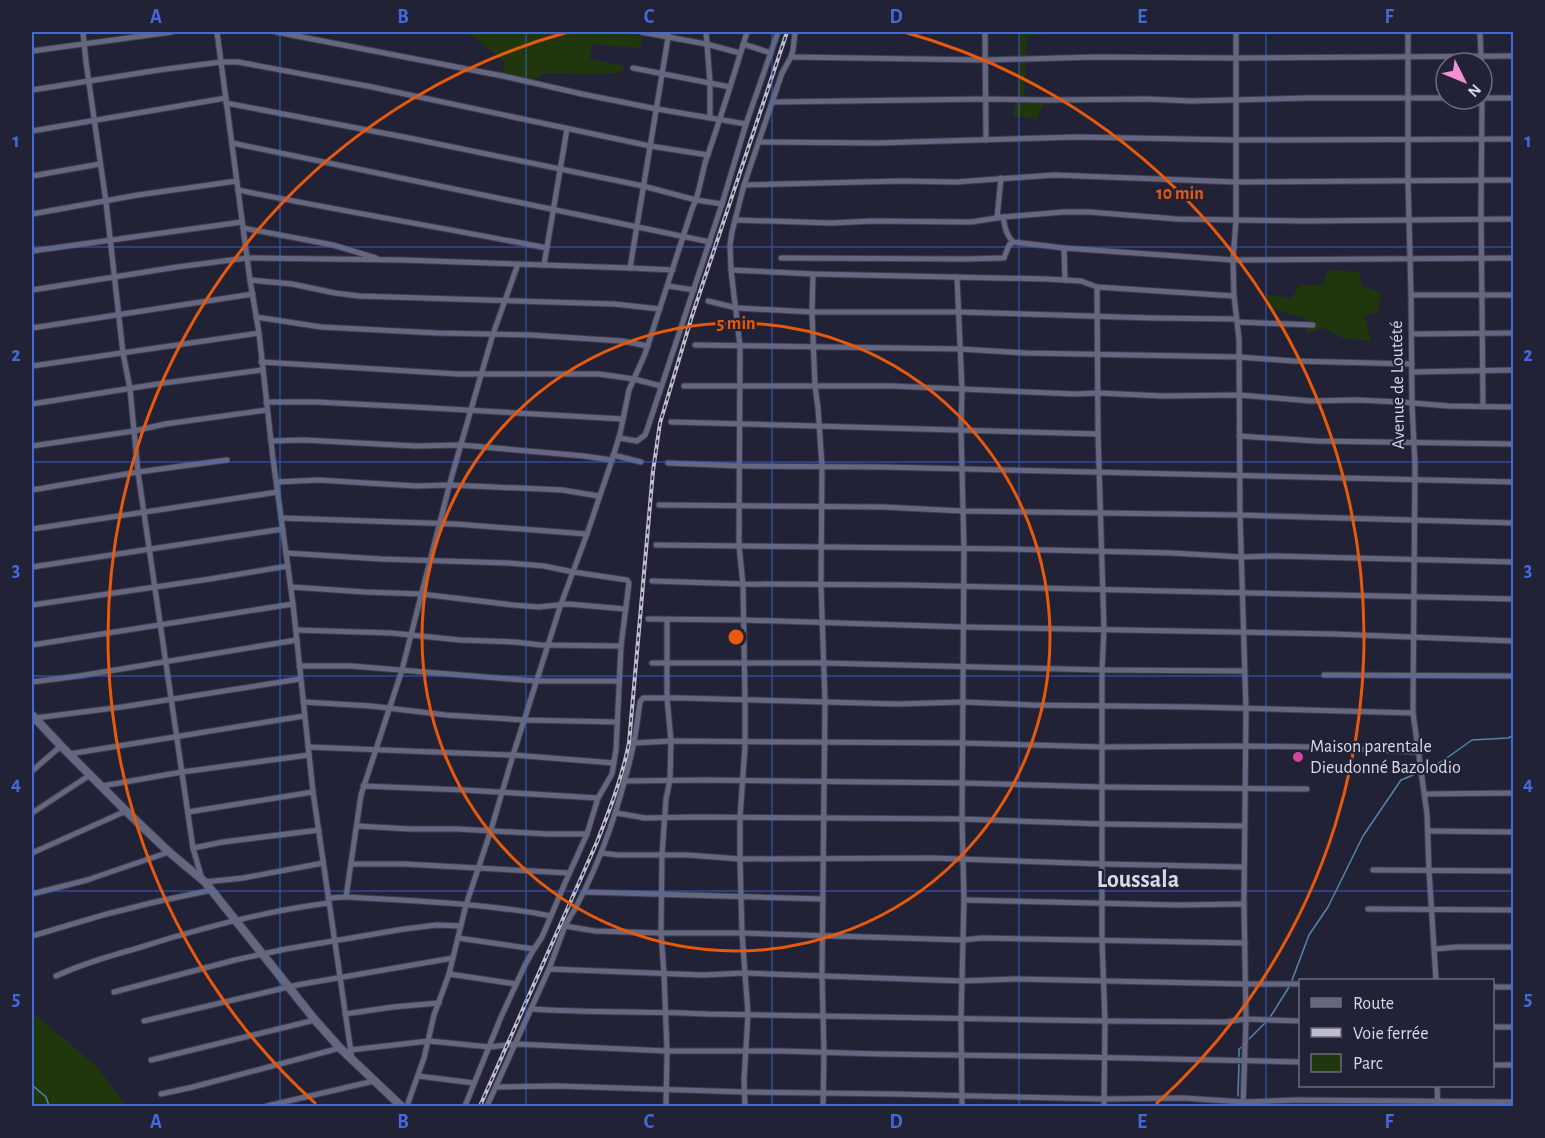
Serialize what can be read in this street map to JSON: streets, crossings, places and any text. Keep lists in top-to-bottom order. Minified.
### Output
{"streets":{"street":["Avenue de Loutété"]},"districts":["Loussala"],"places":["Maison parentale Dieudonné Bazolodio"],"legend":["Route","Voie ferrée","Parc"],"north":"bottom right","grid":{"columns":["A","B","C","D","E","F"],"rows":["1","2","3","4","5"]},"rings":["10 min","5 min"]}
